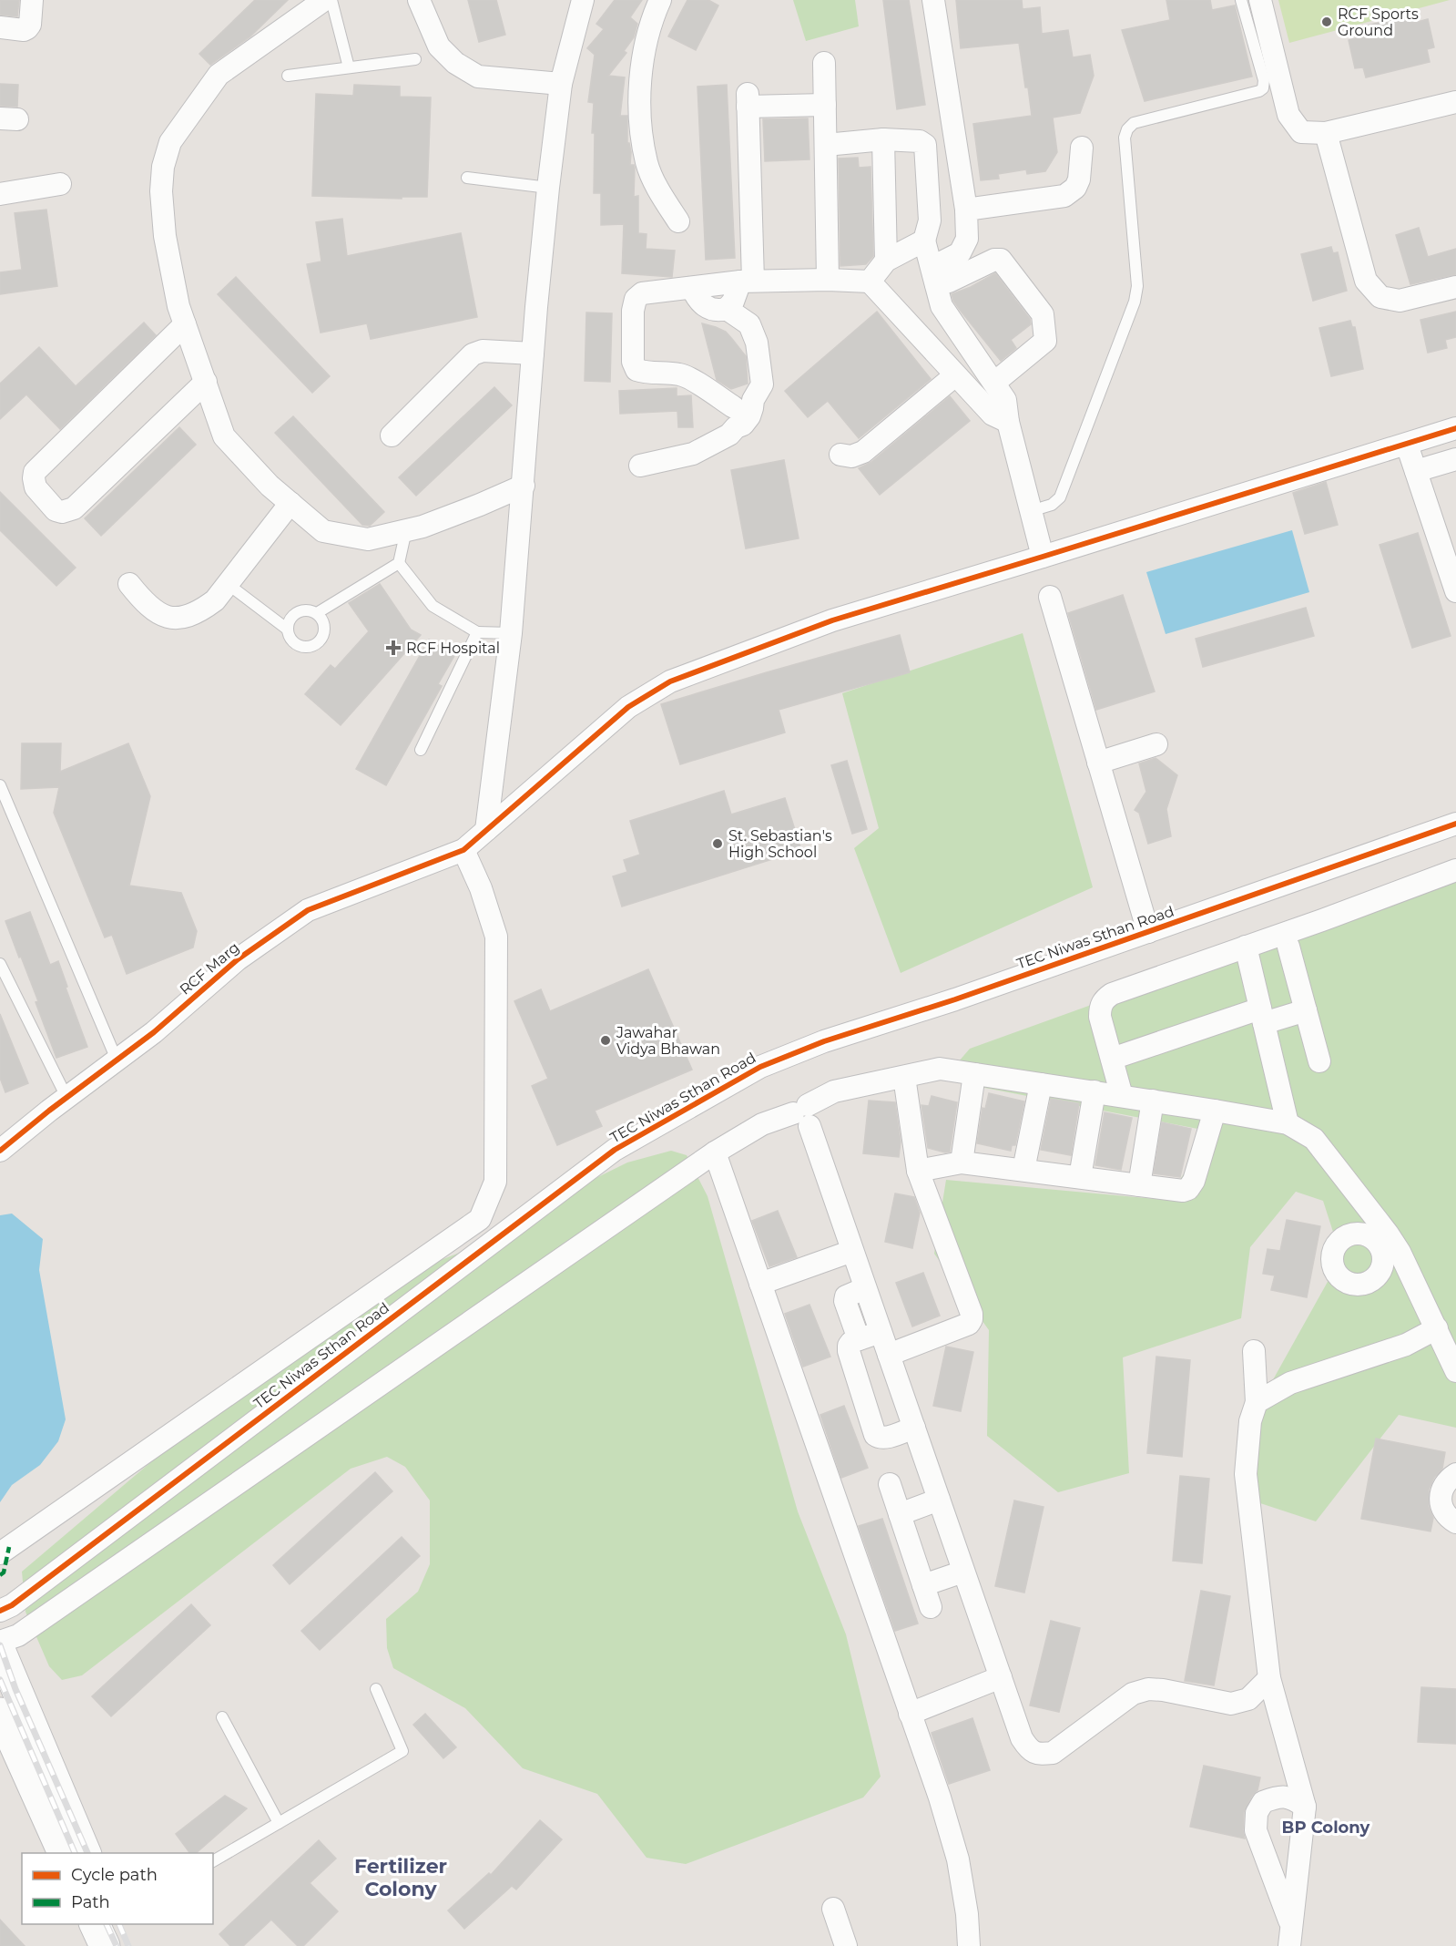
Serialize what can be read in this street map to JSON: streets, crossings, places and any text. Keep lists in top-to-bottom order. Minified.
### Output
{"streets":{"street":["TEC Niwas Sthan Road","RCF Marg"]},"districts":["BP Colony","Fertilizer Colony"],"places":{"other":["RCF Sports Ground","St. Sebastian's High School","Jawahar Vidya Bhawan"],"health":["RCF Hospital"]},"legend":["Cycle path","Path"]}
